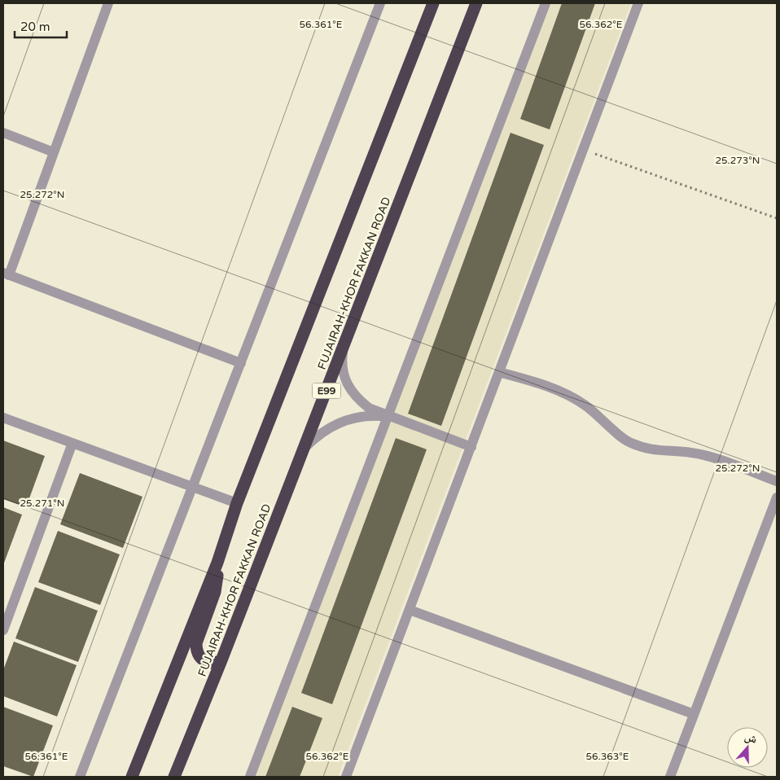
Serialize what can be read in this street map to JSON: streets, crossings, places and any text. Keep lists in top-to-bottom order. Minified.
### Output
{"streets":{"highway":["FUJAIRAH-KHOR FAKKAN ROAD","E99"]},"scale_bar":"20 m","north":"top","coordinates":["56.361°E","56.362°E","25.273°N","25.272°N","25.271°N","56.363°E"]}
